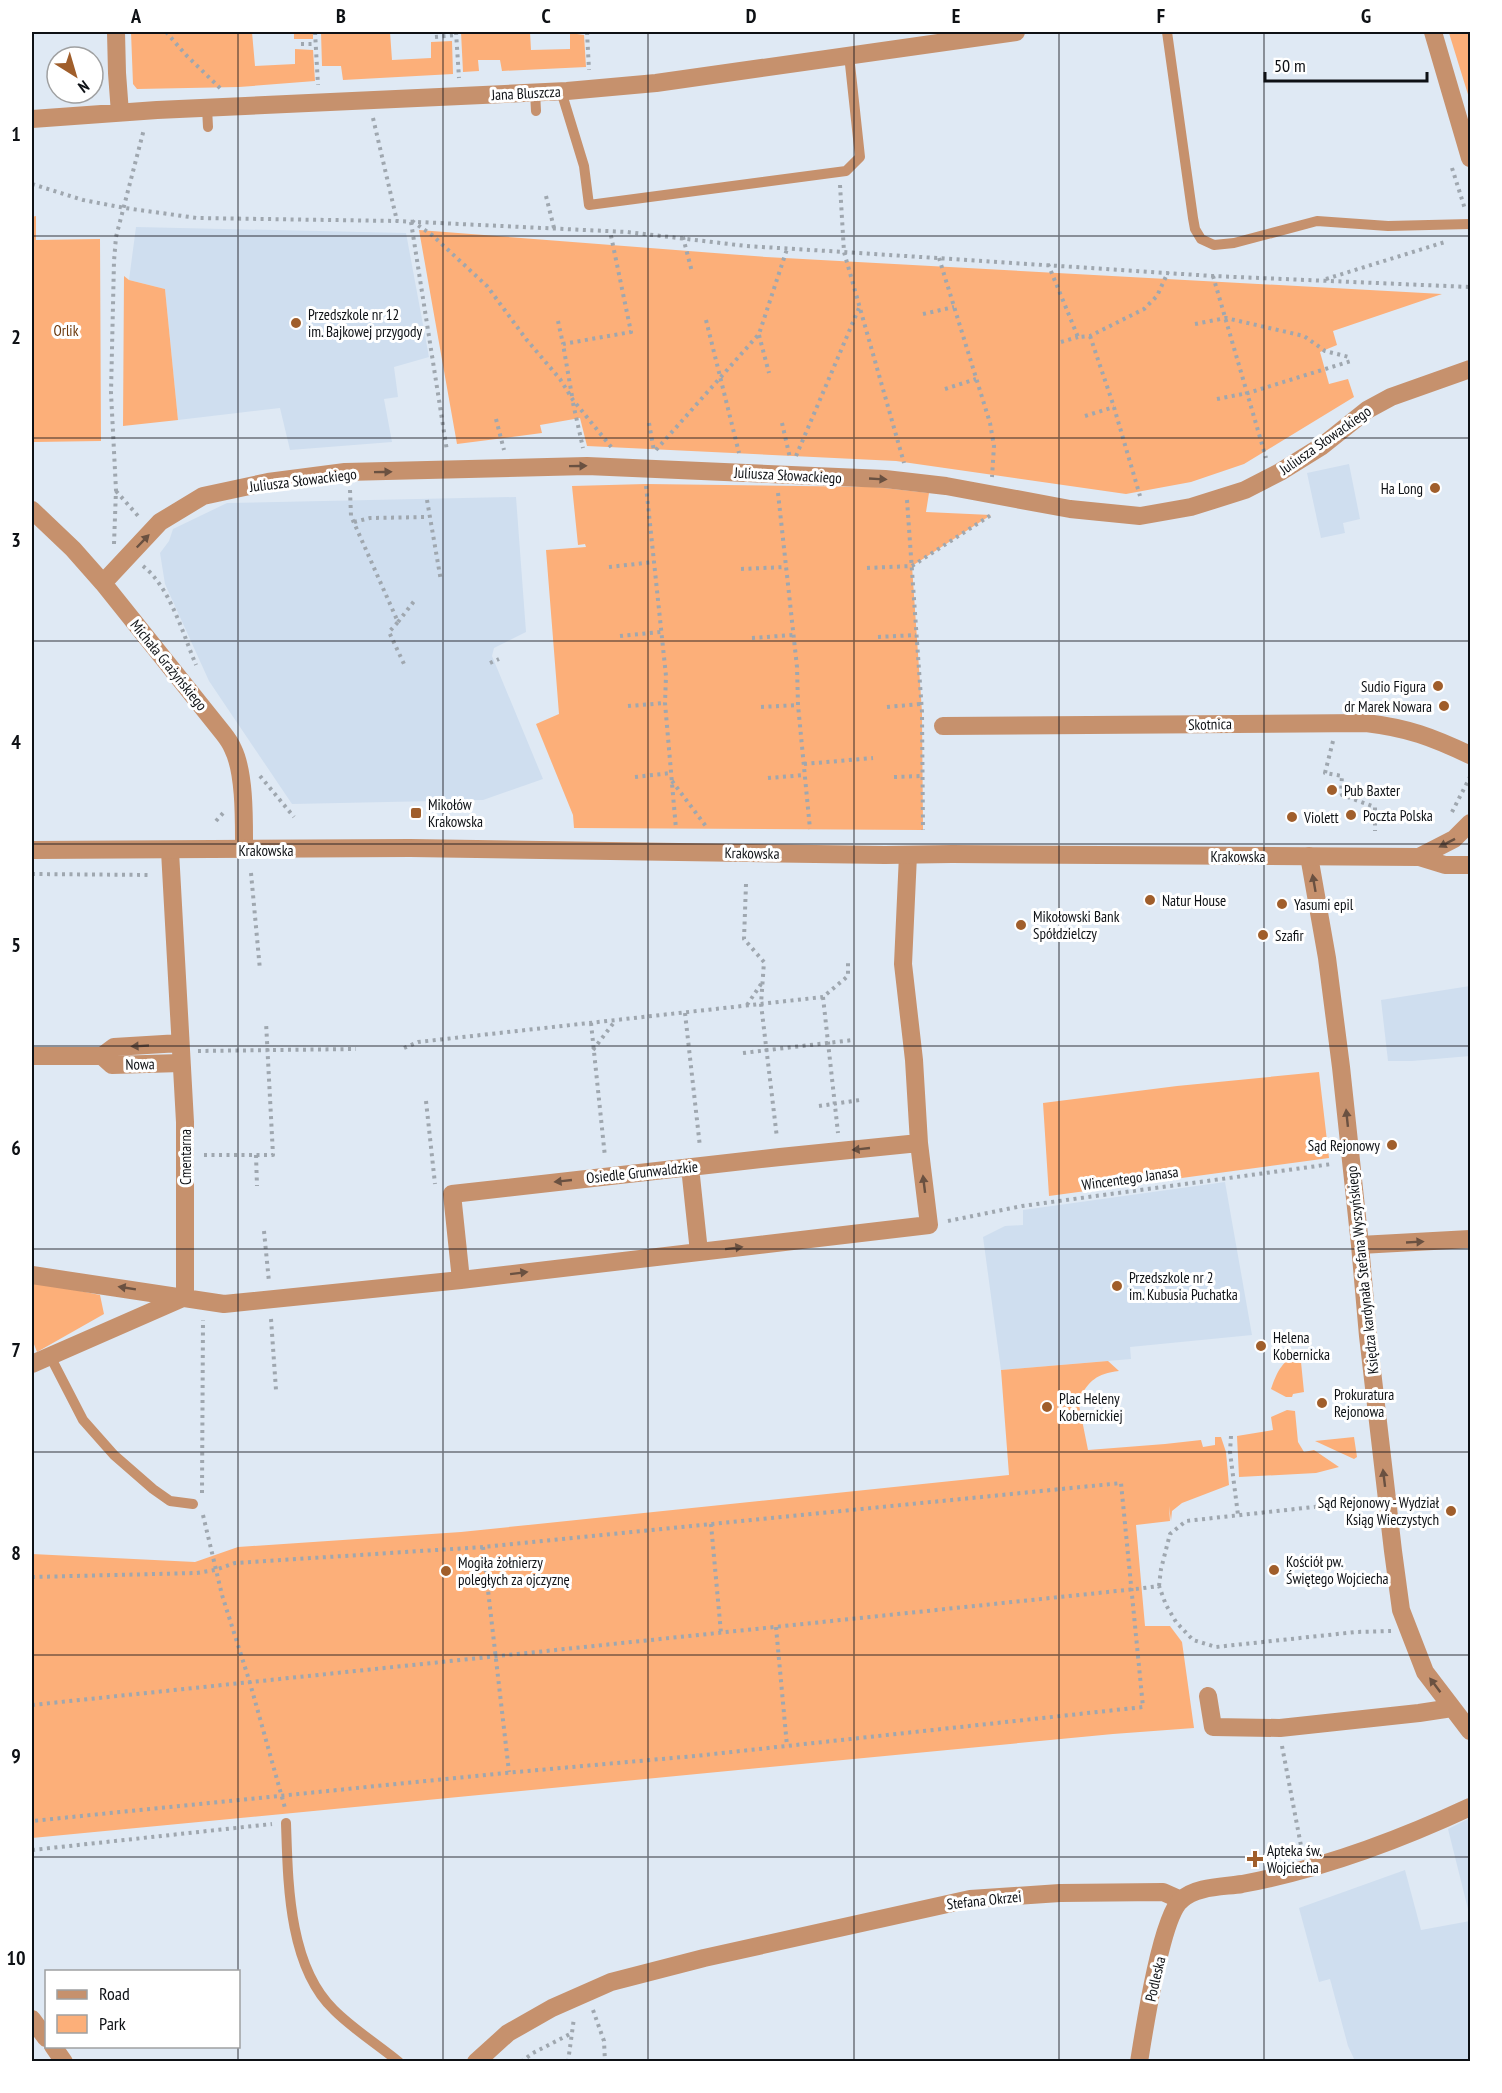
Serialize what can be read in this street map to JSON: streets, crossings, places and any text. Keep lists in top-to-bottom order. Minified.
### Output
{"streets":{"street":["Jana Bluszcza","Juliusza Słowackiego","Michała Grażyńskiego","Skotnica","Krakowska","Nowa","Cmentarna","Osiedle Grunwaldzkie","Księdza kardynała Stefana Wyszyńskiego","Stefana Okrzei","Podleska"],"path":["Wincentego Janasa"]},"crossings":[["Juliusza Słowackiego","Michała Grażyńskiego"],["Michała Grażyńskiego","Krakowska"],["Krakowska","Cmentarna"],["Krakowska","Księdza kardynała Stefana Wyszyńskiego"],["Nowa","Cmentarna"],["Stefana Okrzei","Podleska"]],"one_way":["Juliusza Słowackiego","Księdza kardynała Stefana Wyszyńskiego"],"parks":["Orlik"],"places":{"other":["Przedszkole nr 12 im. Bajkowej przygody","Ha Long","Sudio Figura","dr Marek Nowara","Pub Baxter","Poczta Polska","Violett","Natur House","Yasumi epil","Mikołowski Bank Spółdzielczy","Szafir","Sąd Rejonowy","Przedszkole nr 2 im. Kubusia Puchatka","Helena Kobernicka","Prokuratura Rejonowa","Plac Heleny Kobernickiej","Sąd Rejonowy - Wydział Ksiąg Wieczystych","Kościół pw. Świętego Wojciecha","Mogiła żołnierzy poległych za ojczyznę"],"transit":["Mikołów Krakowska"],"health":["Apteka św. Wojciecha"]},"legend":["Road","Park"],"scale_bar":"50 m","north":"bottom right","grid":{"columns":["A","B","C","D","E","F","G"],"rows":["1","2","3","4","5","6","7","8","9","10"]}}
